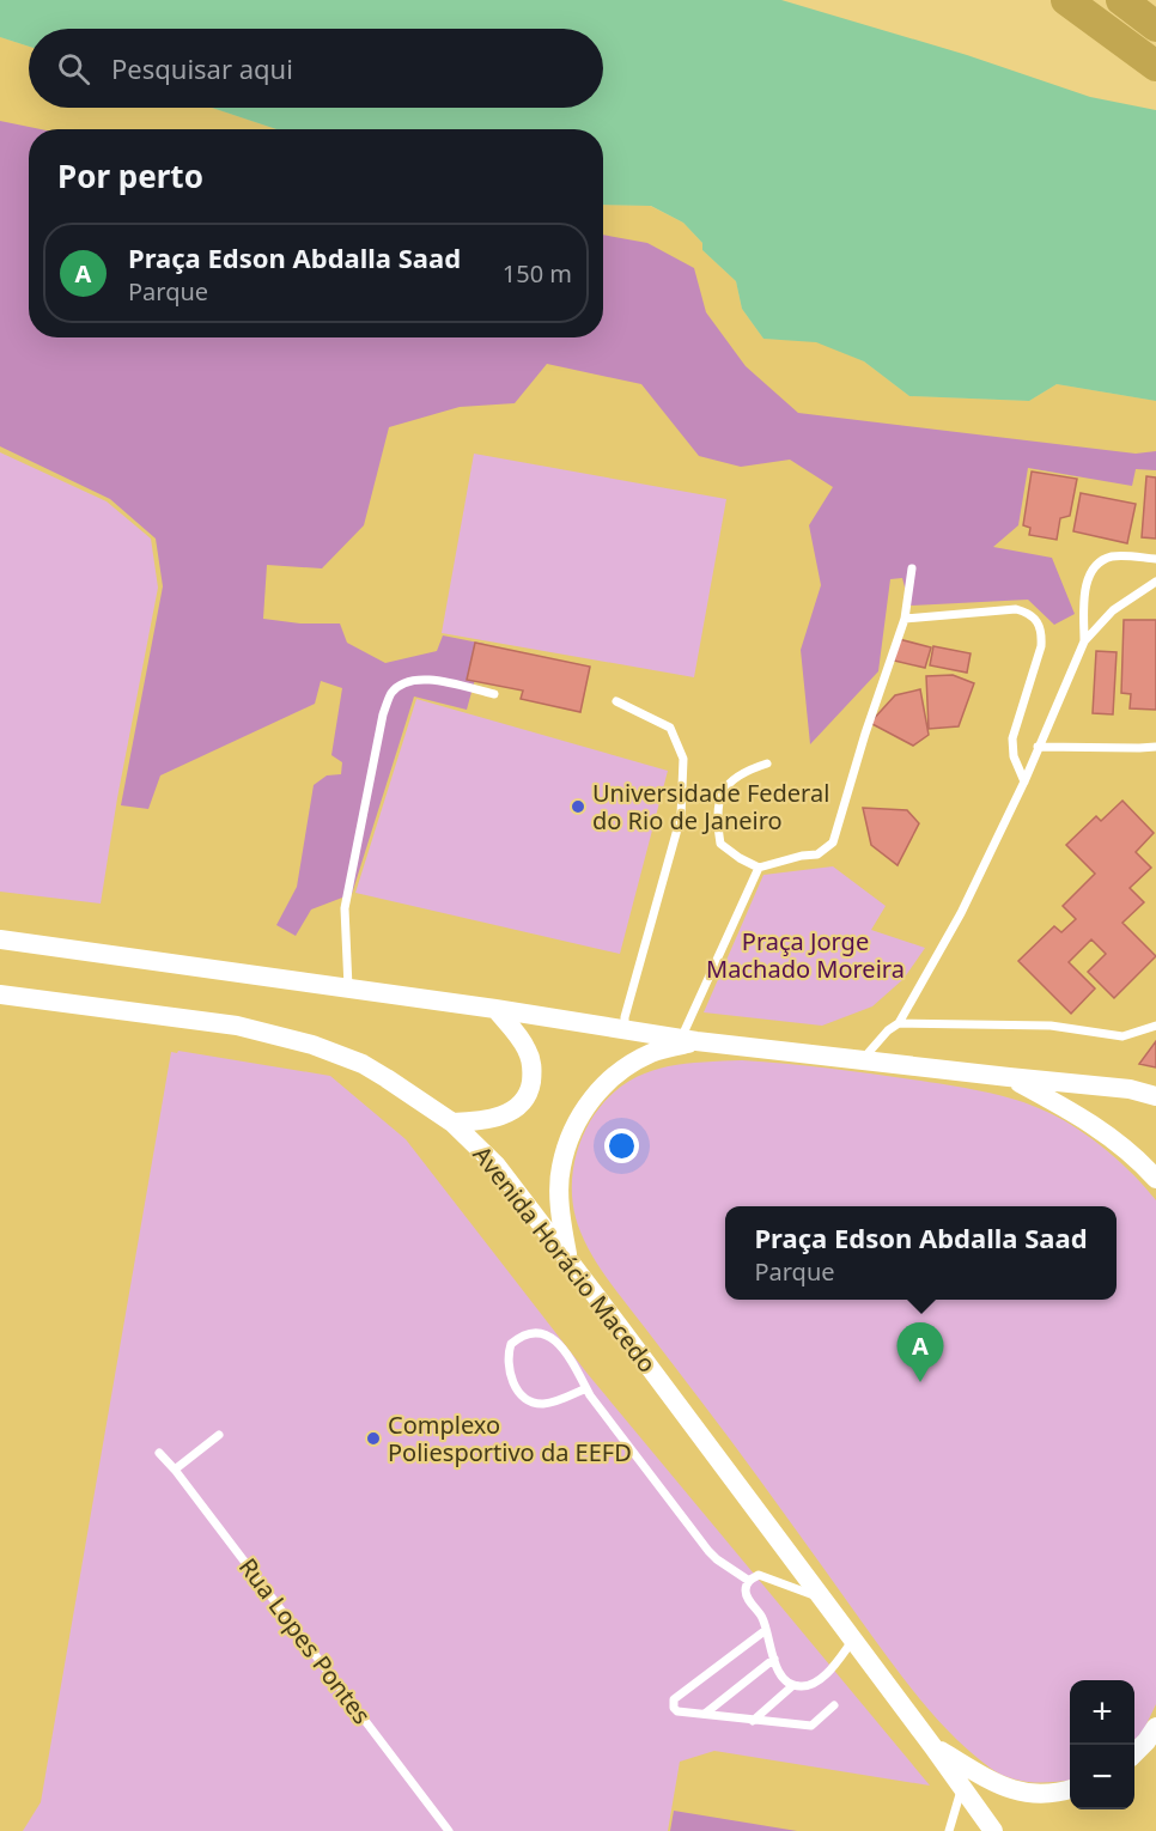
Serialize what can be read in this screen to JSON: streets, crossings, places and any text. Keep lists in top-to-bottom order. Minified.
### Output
{"streets":{"street":["Avenida Horácio Macedo"],"lane":["Rua Lopes Pontes"]},"parks":["Praça Jorge Machado Moreira"],"places":["Universidade Federal do Rio de Janeiro","Complexo Poliesportivo da EEFD"],"page":{"search":"Pesquisar aqui","heading":"Por perto","list":[{"mark":"A","name":"Praça Edson Abdalla Saad","note":"Parque","value":"150 m"}],"popup":["Praça Edson Abdalla Saad","Parque"],"pins":"A","map_buttons":["+","−"]}}
